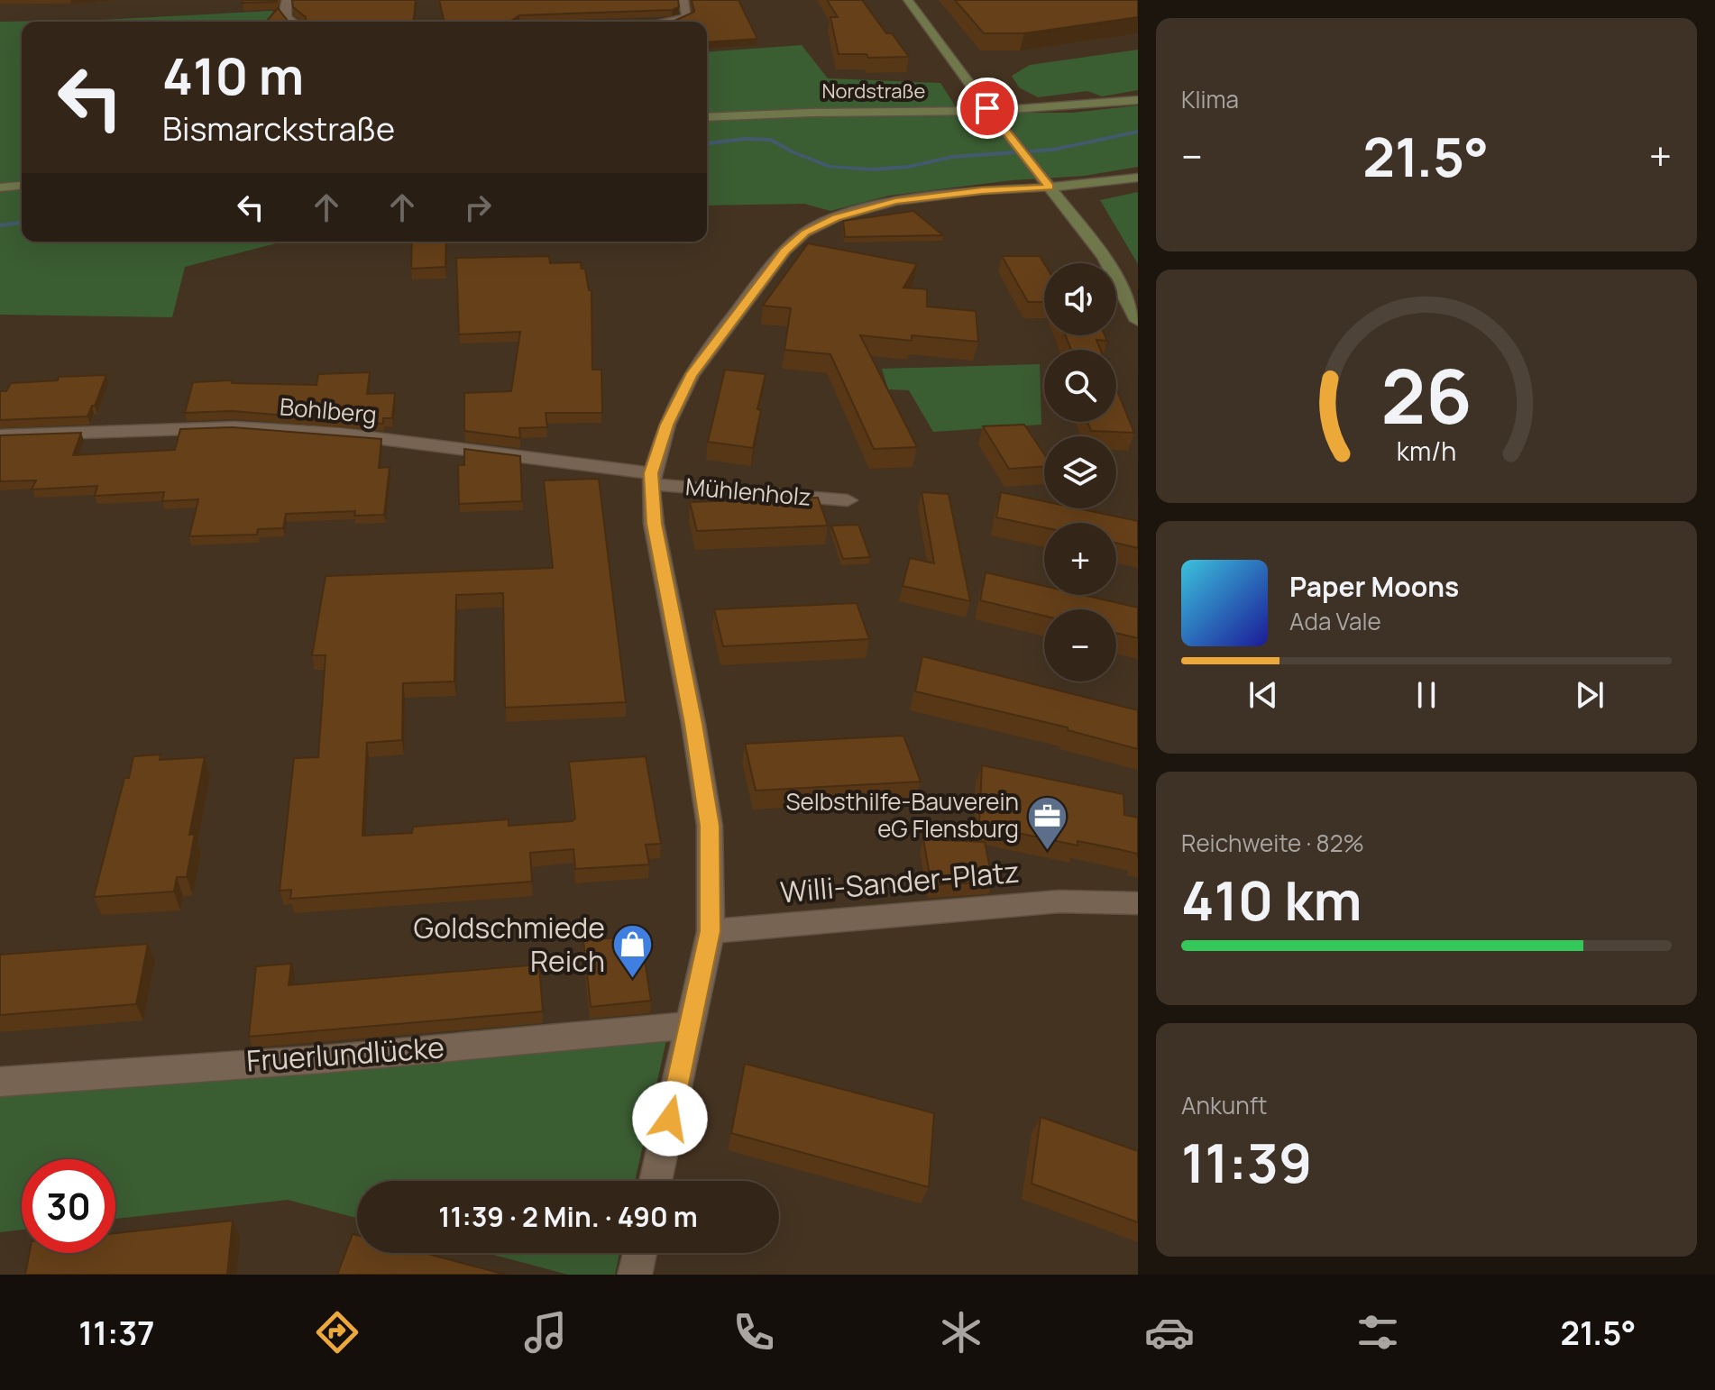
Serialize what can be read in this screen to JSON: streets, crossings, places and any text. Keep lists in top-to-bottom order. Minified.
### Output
{"streets":{"main road":["Nordstraße"],"street":["Bohlberg","Mühlenholz","Willi-Sander-Platz","Fruerlundlücke"]},"crossings":[["Bohlberg","Mühlenholz"],["Mühlenholz","Willi-Sander-Platz"],["Mühlenholz","Fruerlundlücke"]],"places":{"office":["Selbsthilfe-Bauverein eG Flensburg"],"shop":["Goldschmiede Reich"]},"page":{"tile":["Klima",["Reichweite · 82%","410 km"],["Ankunft","11:39"]],"turn":["410 m","Bismarckstraße"],"heat":["−","21.5°","+"],"map_buttons":["+","−"],"song":["Paper Moons","Ada Vale"],"limit":"30","trip":"11:39 · 2 Min. · 490 m","tabs":["11:37","21.5°"],"gauge":["26","km/h"]}}
